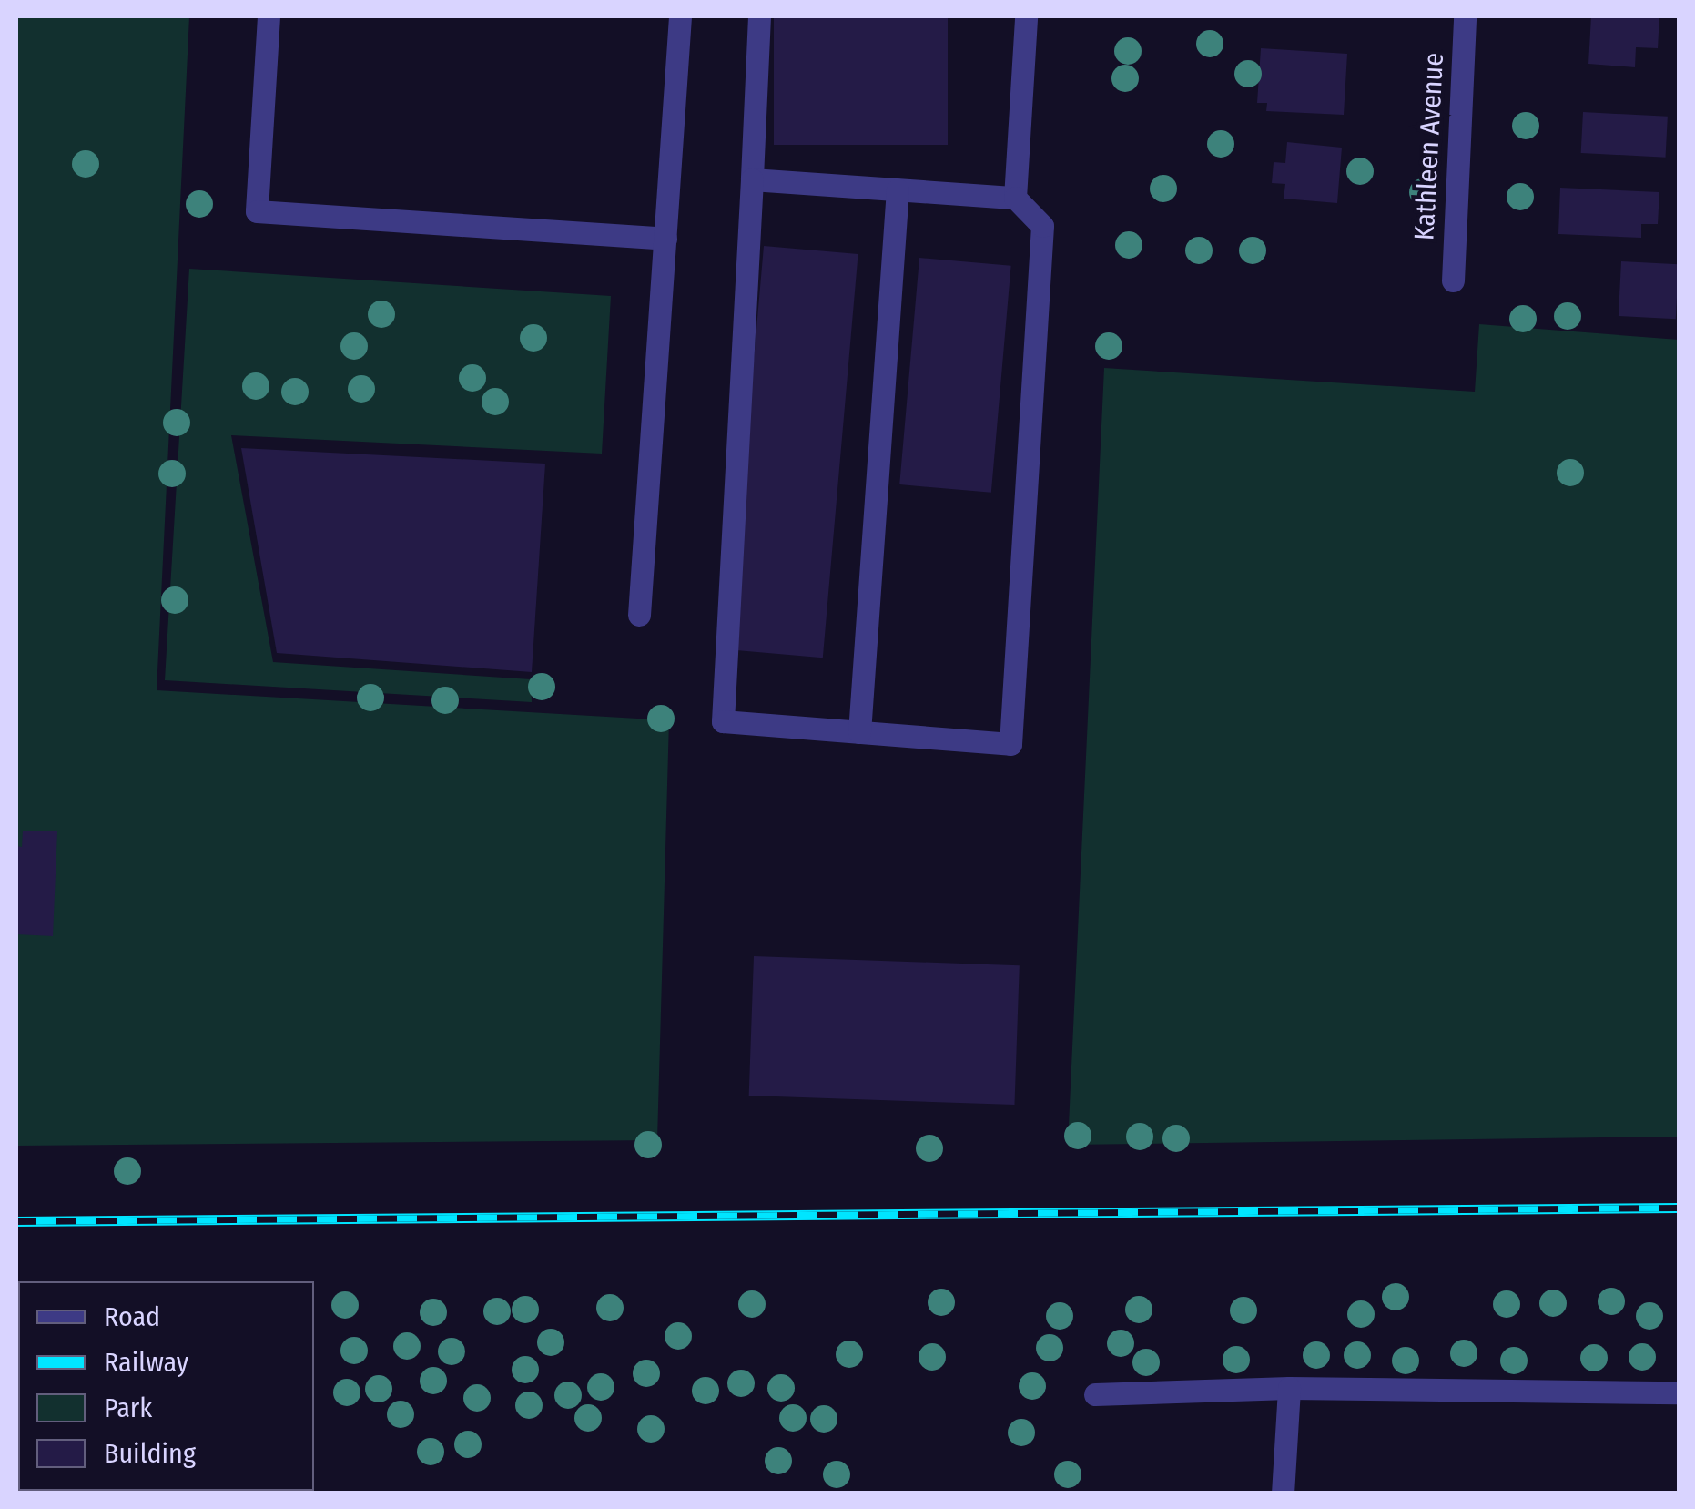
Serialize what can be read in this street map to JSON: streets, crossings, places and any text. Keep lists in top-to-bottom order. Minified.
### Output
{"streets":{"street":["Kathleen Avenue"]},"legend":["Road","Railway","Park","Building"]}
